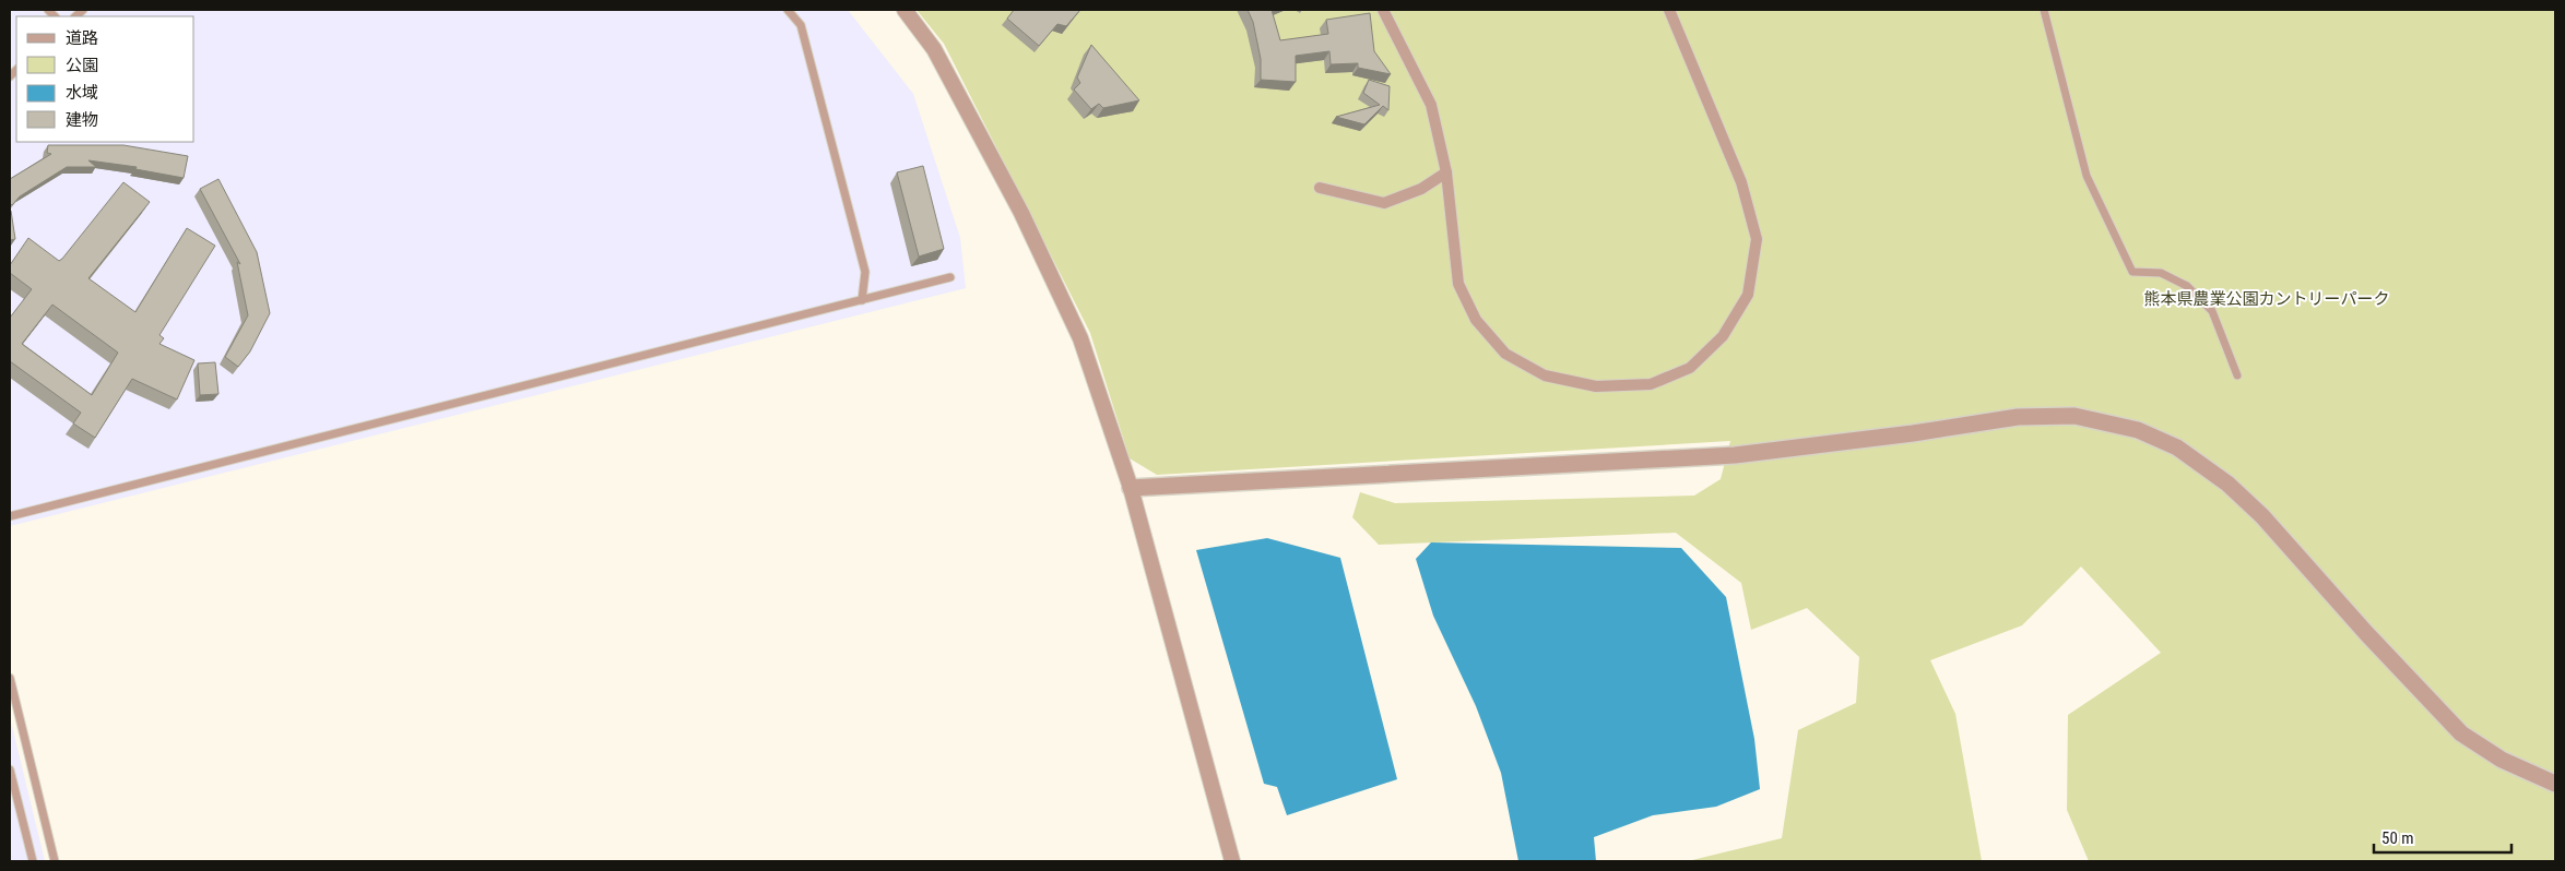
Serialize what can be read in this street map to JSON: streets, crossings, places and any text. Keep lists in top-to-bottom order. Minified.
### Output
{"parks":["熊本県農業公園カントリーパーク"],"legend":["道路","公園","水域","建物"],"scale_bar":"50 m"}
